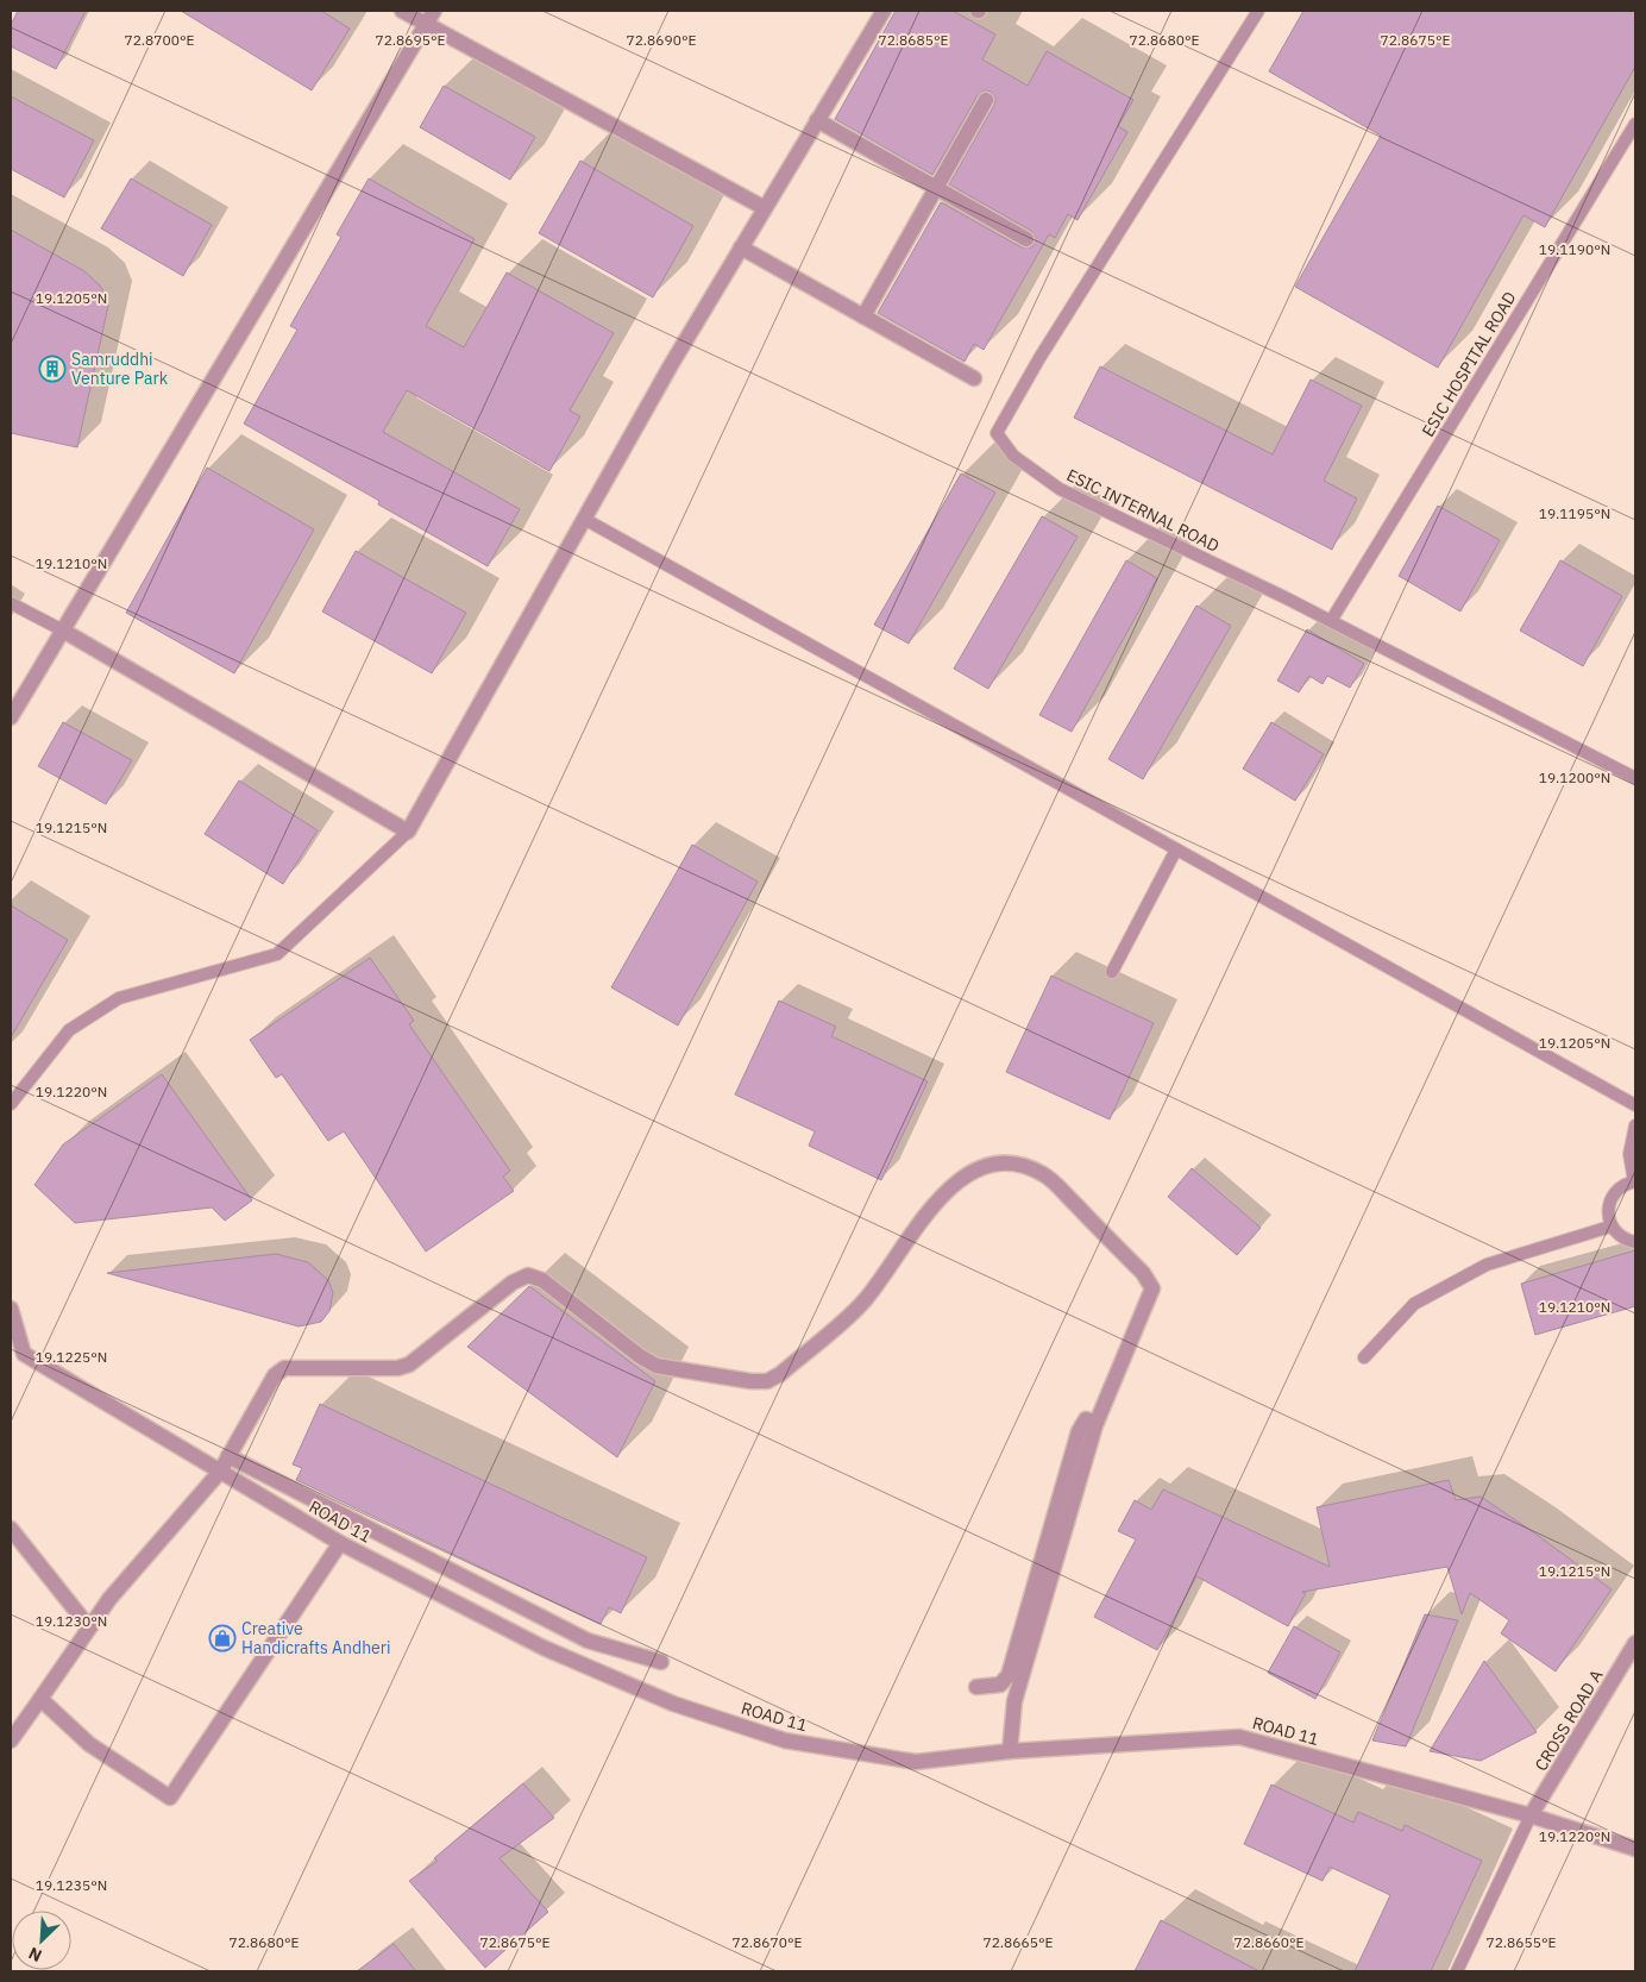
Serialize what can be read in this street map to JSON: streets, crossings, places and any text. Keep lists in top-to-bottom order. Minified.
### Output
{"streets":{"street":["ROAD 11","CROSS ROAD A"],"lane":["ESIC HOSPITAL ROAD","ESIC INTERNAL ROAD"]},"crossings":[["ESIC HOSPITAL ROAD","ESIC INTERNAL ROAD"],["ROAD 11","CROSS ROAD A"]],"places":{"building":["Samruddhi Venture Park"],"shop":["Creative Handicrafts Andheri"]},"north":"bottom left","coordinates":["72.8700°E","72.8695°E","72.8690°E","72.8685°E","72.8680°E","72.8675°E","19.1190°N","19.1205°N","19.1195°N","19.1210°N","19.1200°N","19.1215°N","19.1220°N","19.1225°N","19.1230°N","19.1235°N","72.8670°E","72.8665°E","72.8660°E","72.8655°E"]}
